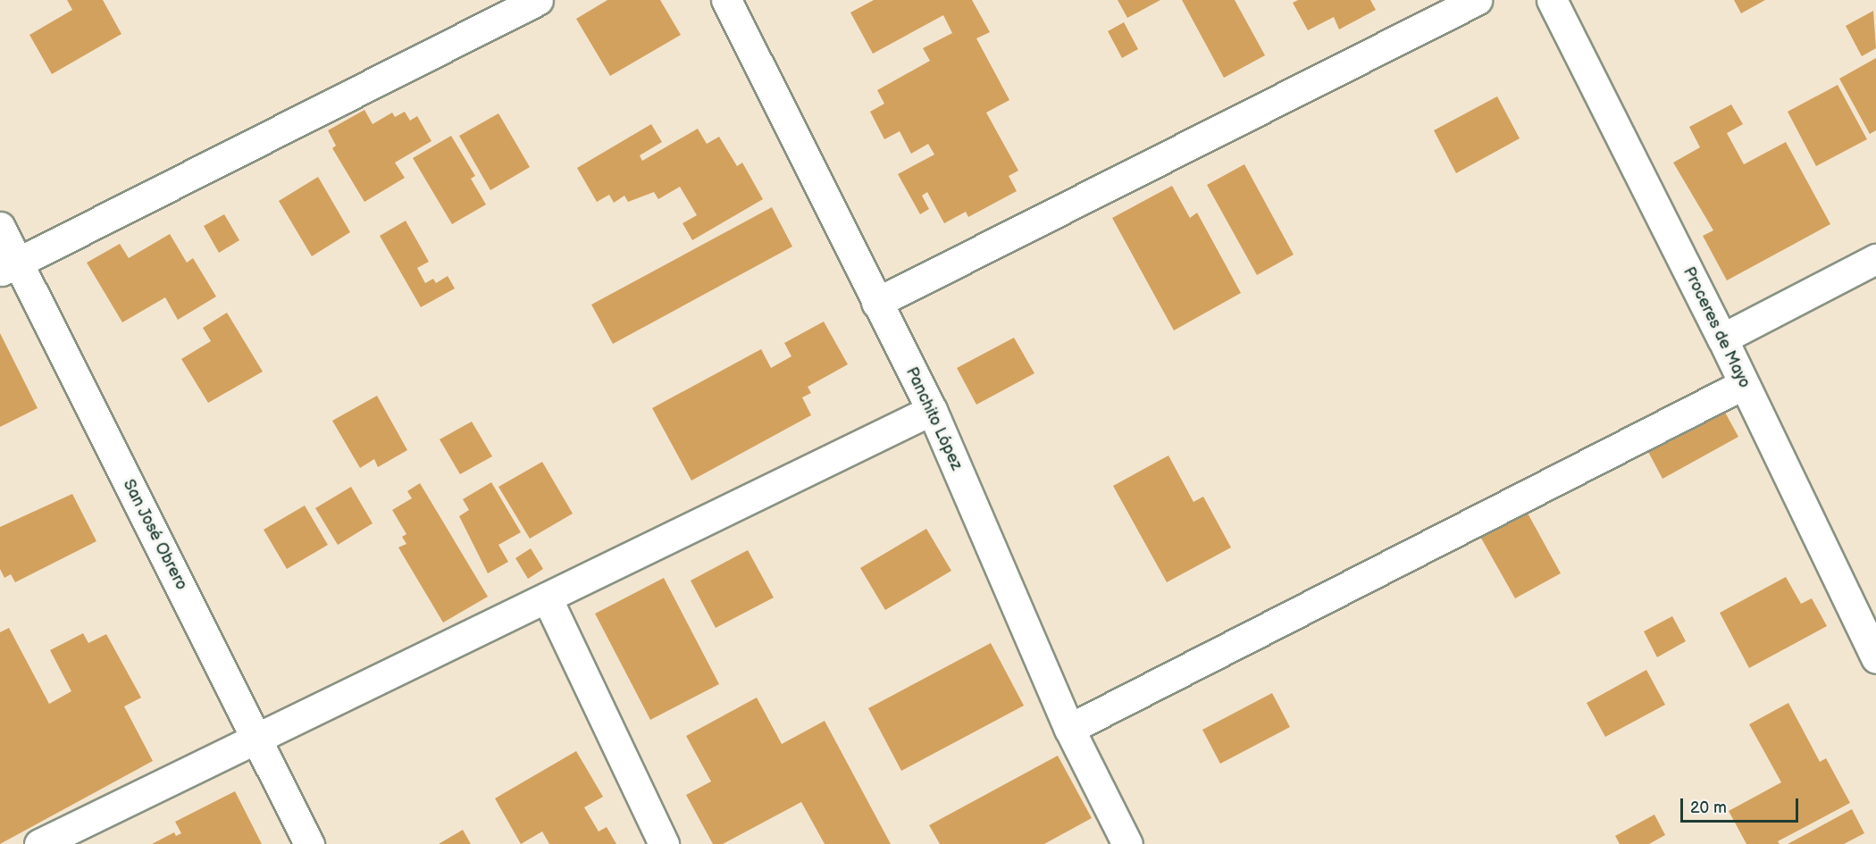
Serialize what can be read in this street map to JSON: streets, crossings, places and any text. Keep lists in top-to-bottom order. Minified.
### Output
{"streets":{"street":["Proceres de Mayo","Panchito López","San José Obrero"]},"scale_bar":"20 m"}
